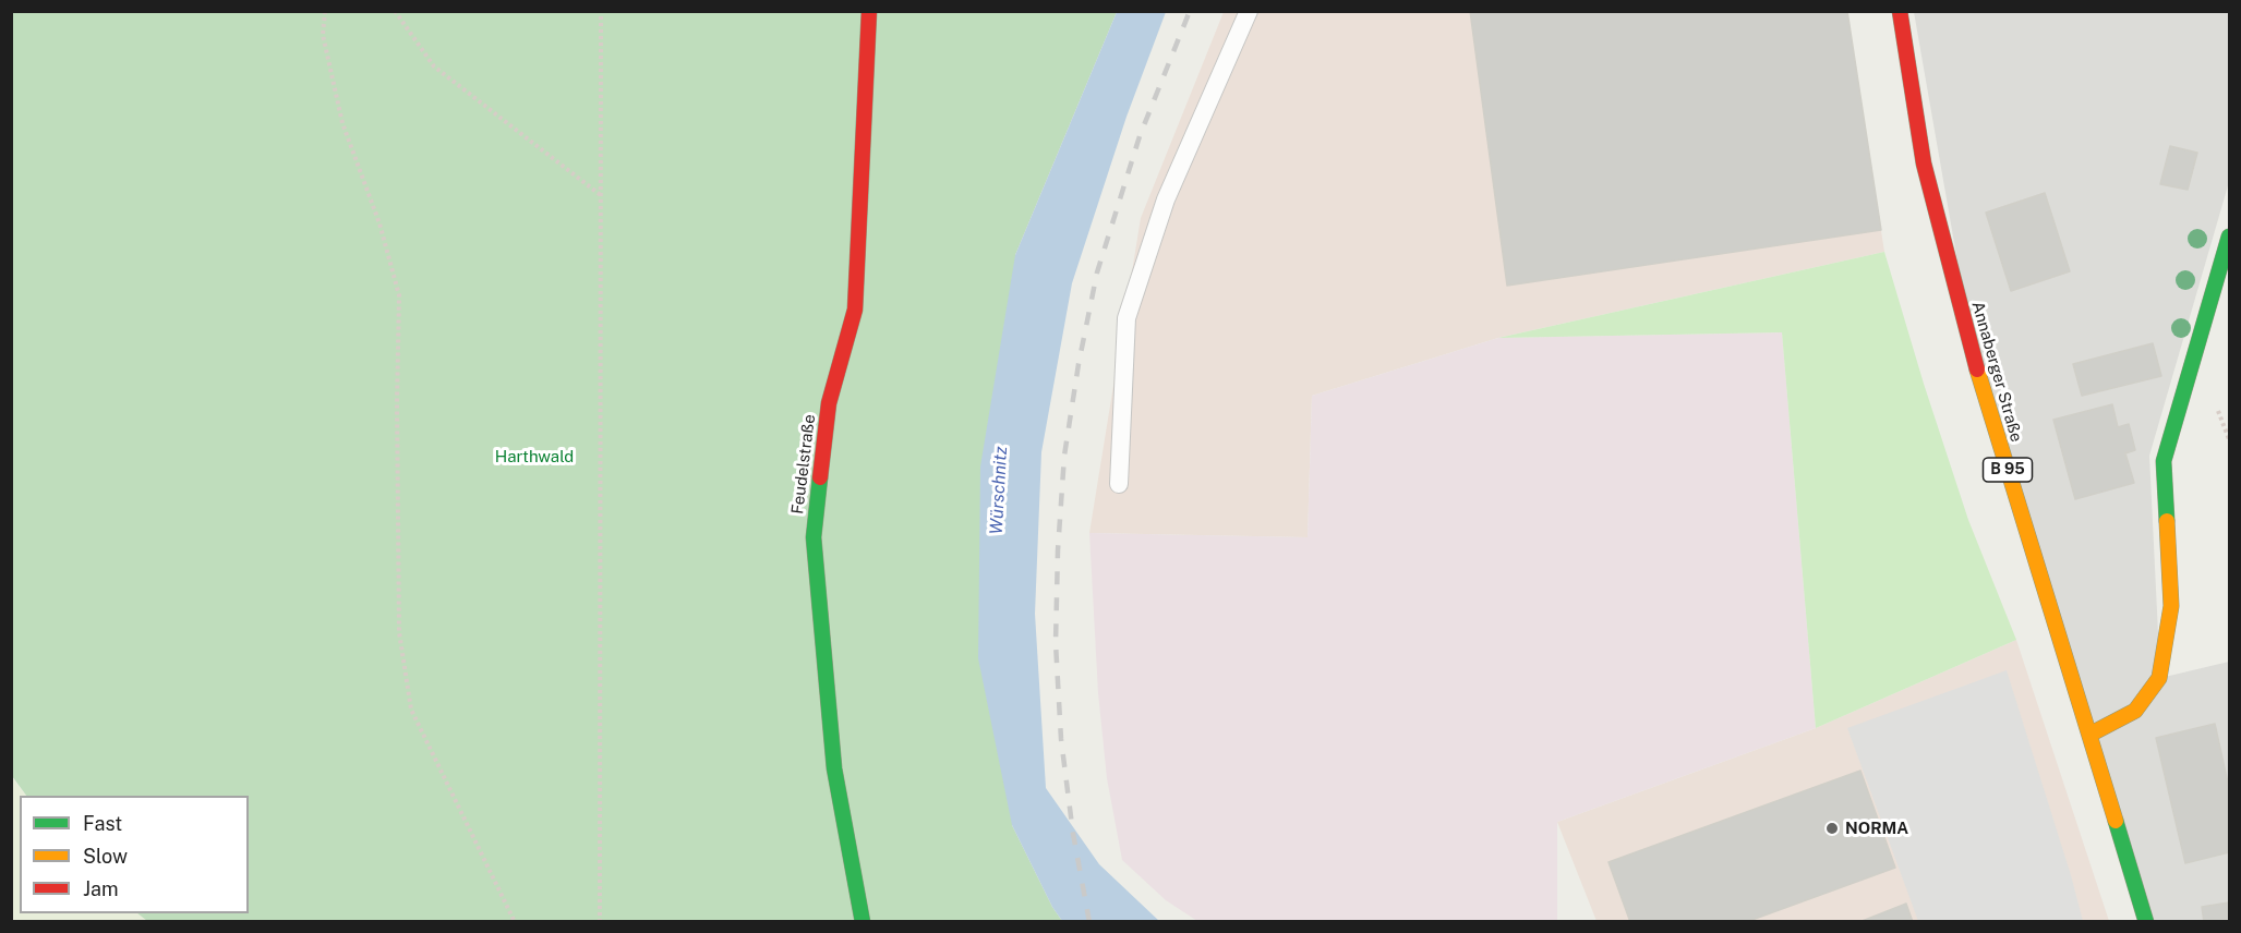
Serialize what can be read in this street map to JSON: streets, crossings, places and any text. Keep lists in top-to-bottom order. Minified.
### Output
{"streets":{"street":["Annaberger Straße","Feudelstraße","B 95"]},"water":["Würschnitz"],"parks":["Harthwald"],"places":["NORMA"],"legend":["Fast","Slow","Jam"]}
